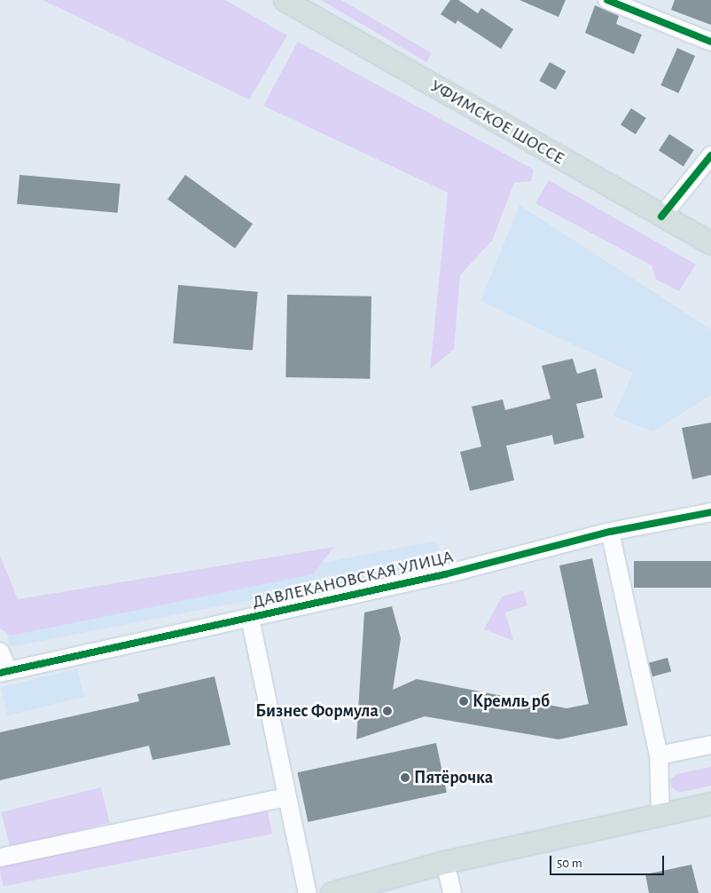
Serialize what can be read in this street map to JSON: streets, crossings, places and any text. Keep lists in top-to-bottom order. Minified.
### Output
{"streets":{"main road":["УФИМСКОЕ ШОССЕ"],"street":["ДАВЛЕКАНОВСКАЯ УЛИЦА"]},"places":["Кремль рб","Бизнес Формула","Пятёрочка"],"scale_bar":"50 m"}
